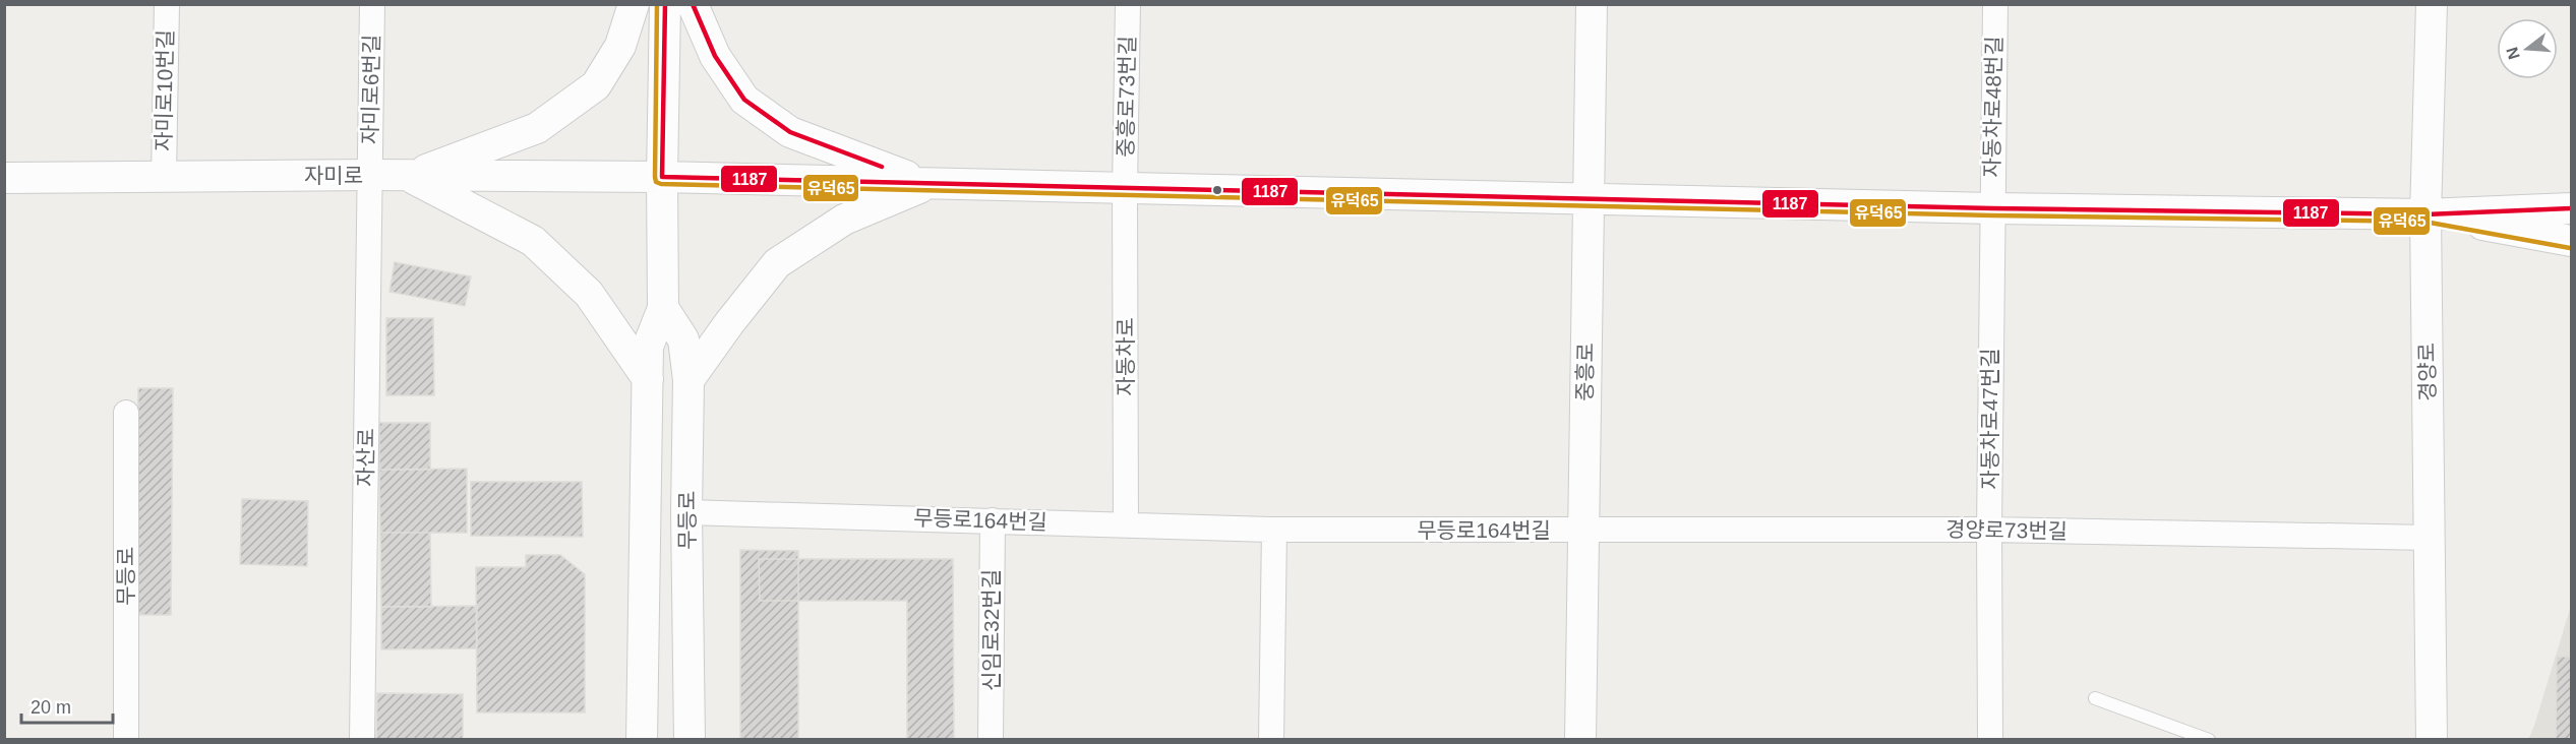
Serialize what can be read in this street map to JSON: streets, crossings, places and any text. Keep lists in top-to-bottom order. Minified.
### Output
{"streets":{"street":["자미로6번길","자미로10번길","중흥로73번길","자동차로48번길","자미로","자동차로","중흥로","경양로","자동차로47번길","자산로","무등로","무등로164번길","경양로73번길","신임로32번길"]},"crossings":[["자미로6번길","자미로"],["자미로6번길","자산로"],["자미로10번길","자미로"],["중흥로73번길","자동차로"],["자동차로48번길","자동차로47번길"],["자미로","자산로"],["자미로","무등로"],["자동차로","무등로164번길"],["중흥로","무등로164번길"],["중흥로","경양로73번길"],["경양로","경양로73번길"],["자동차로47번길","경양로73번길"],["무등로","무등로164번길"],["무등로164번길","경양로73번길"],["무등로164번길","신임로32번길"]],"lines":["transit line 1187","transit line 유덕65"],"scale_bar":"20 m","north":"left"}
